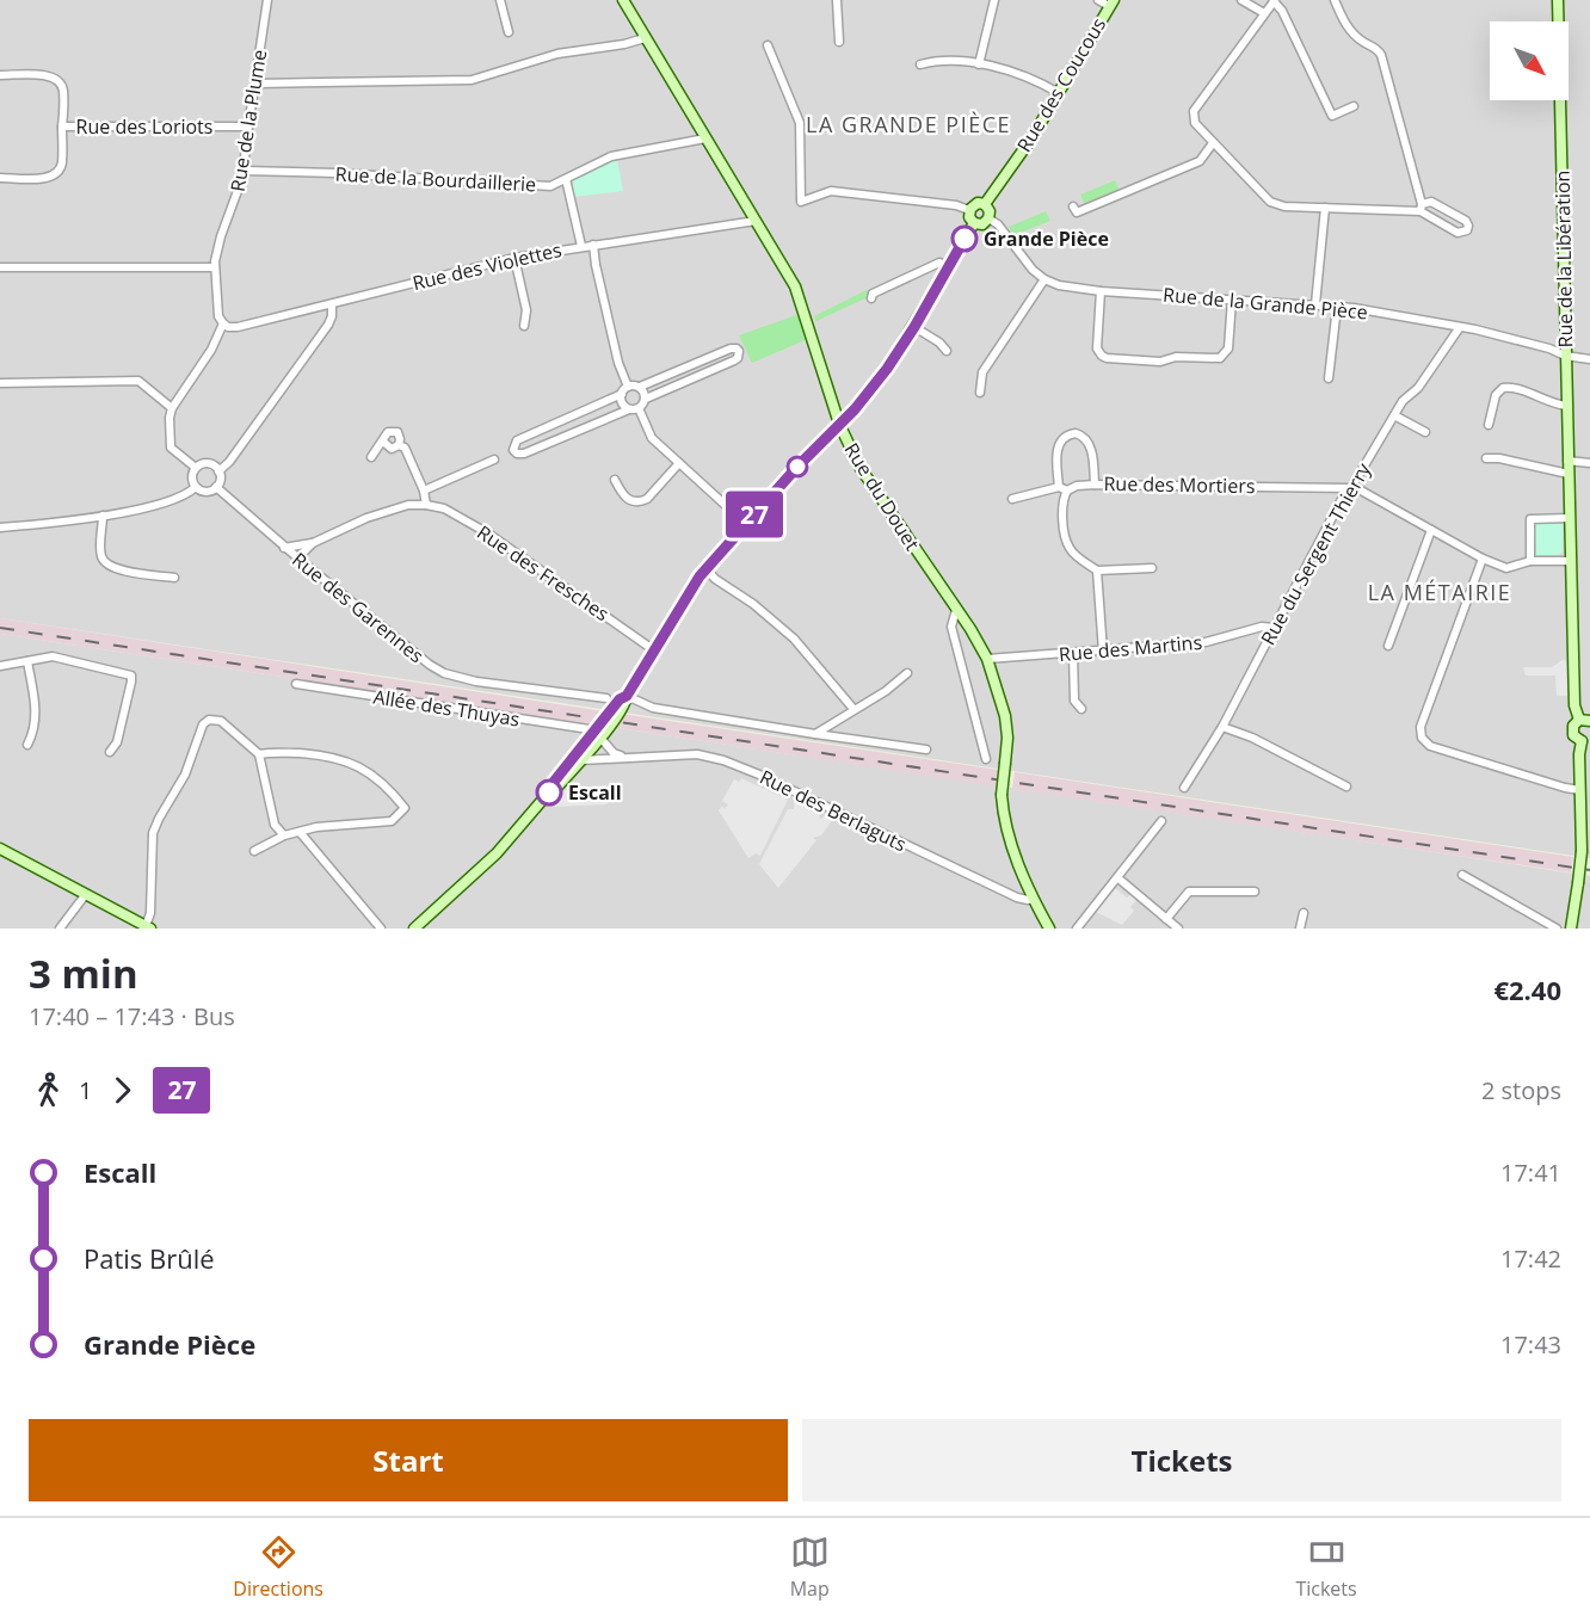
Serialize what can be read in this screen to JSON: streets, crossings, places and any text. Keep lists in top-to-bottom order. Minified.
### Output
{"streets":{"street":["Rue des Coucous","Rue de la Plume","Rue des Loriots","Rue de la Bourdaillerie","Rue de la Libération","Rue des Violettes","Rue de la Grande Pièce","Rue des Mortiers","Rue du Douet","Rue du Sergent Thierry","Rue des Fresches","Rue des Garennes","Rue des Martins","Allée des Thuyas","Rue des Berlaguts"]},"crossings":[["Rue de la Plume","Rue des Loriots"],["Rue de la Plume","Rue de la Bourdaillerie"],["Rue de la Plume","Rue des Violettes"],["Rue de la Bourdaillerie","Rue du Douet"],["Rue de la Libération","Rue de la Grande Pièce"],["Rue de la Libération","Rue des Mortiers"],["Rue des Violettes","Rue du Douet"],["Rue de la Grande Pièce","Rue du Sergent Thierry"],["Rue des Mortiers","Rue du Sergent Thierry"],["Rue du Douet","Rue des Martins"],["Rue du Douet","Rue des Berlaguts"],["Rue du Sergent Thierry","Rue des Martins"],["Rue des Fresches","Rue des Garennes"]],"districts":["LA GRANDE PIÈCE","LA MÉTAIRIE"],"places":["Grande Pièce","Escall"],"lines":["bus line 27"],"north":"bottom right","page":{"on_map":"27","heading":["3 min","17:40 – 17:43 · Bus","€2.40"],"legs":["1","27","2 stops"],"list":[{"name":"Escall","value":"17:41"},{"name":"Patis Brûlé","value":"17:42"},{"name":"Grande Pièce","value":"17:43"}],"buttons":["Start","Tickets"],"tabs":["Directions","Map","Tickets"]}}
